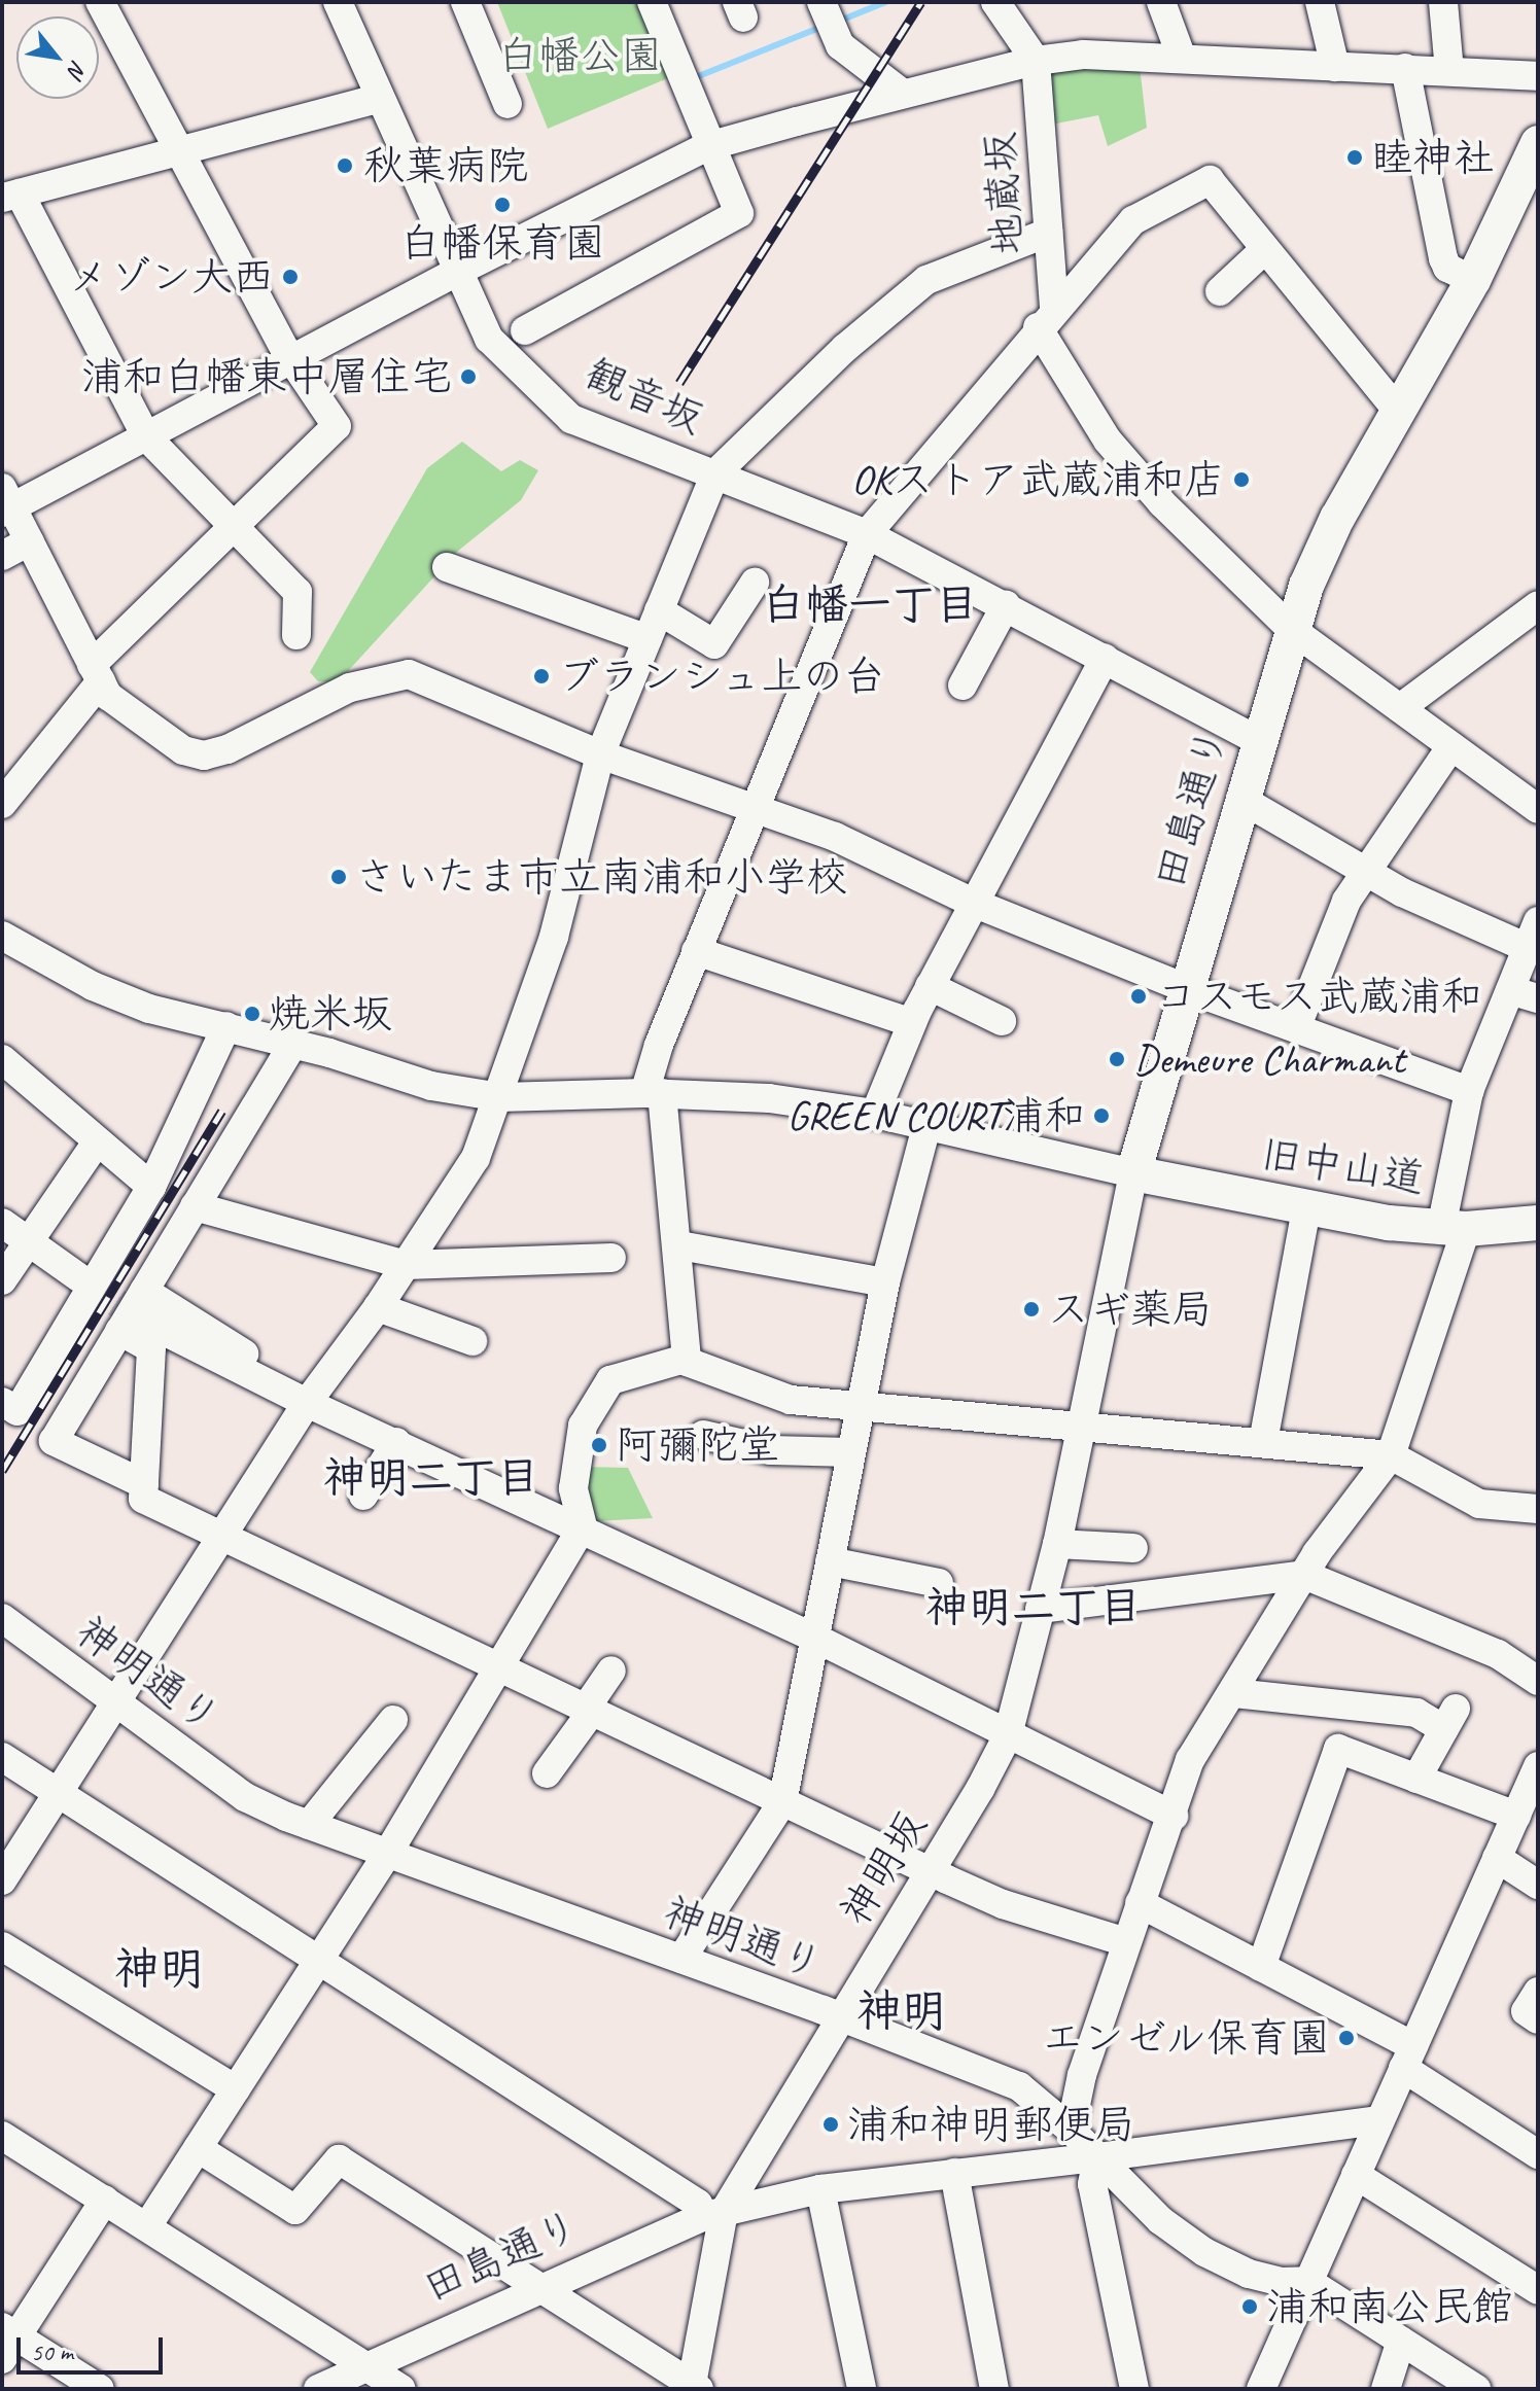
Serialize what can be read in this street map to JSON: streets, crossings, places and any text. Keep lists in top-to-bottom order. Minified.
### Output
{"streets":{"main road":["田島通り","旧中山道"],"street":["地蔵坂","観音坂","神明通り","神明坂"]},"crossings":[["観音坂","田島通り"],["田島通り","旧中山道"],["田島通り","神明通り"],["田島通り","神明坂"],["神明通り","神明坂"]],"districts":["白幡一丁目","神明二丁目","神明二丁目","神明","神明"],"parks":["白幡公園"],"places":["睦神社","秋葉病院","白幡保育園","メゾン大西","浦和白幡東中層住宅","OKストア武蔵浦和店","ブランシュ上の台","さいたま市立南浦和小学校","コスモス武蔵浦和","焼米坂","Demeure Charmant","GREEN COURT浦和","スギ薬局","阿彌陀堂","エンゼル保育園","浦和神明郵便局","浦和南公民館"],"scale_bar":"50 m","north":"bottom right"}
